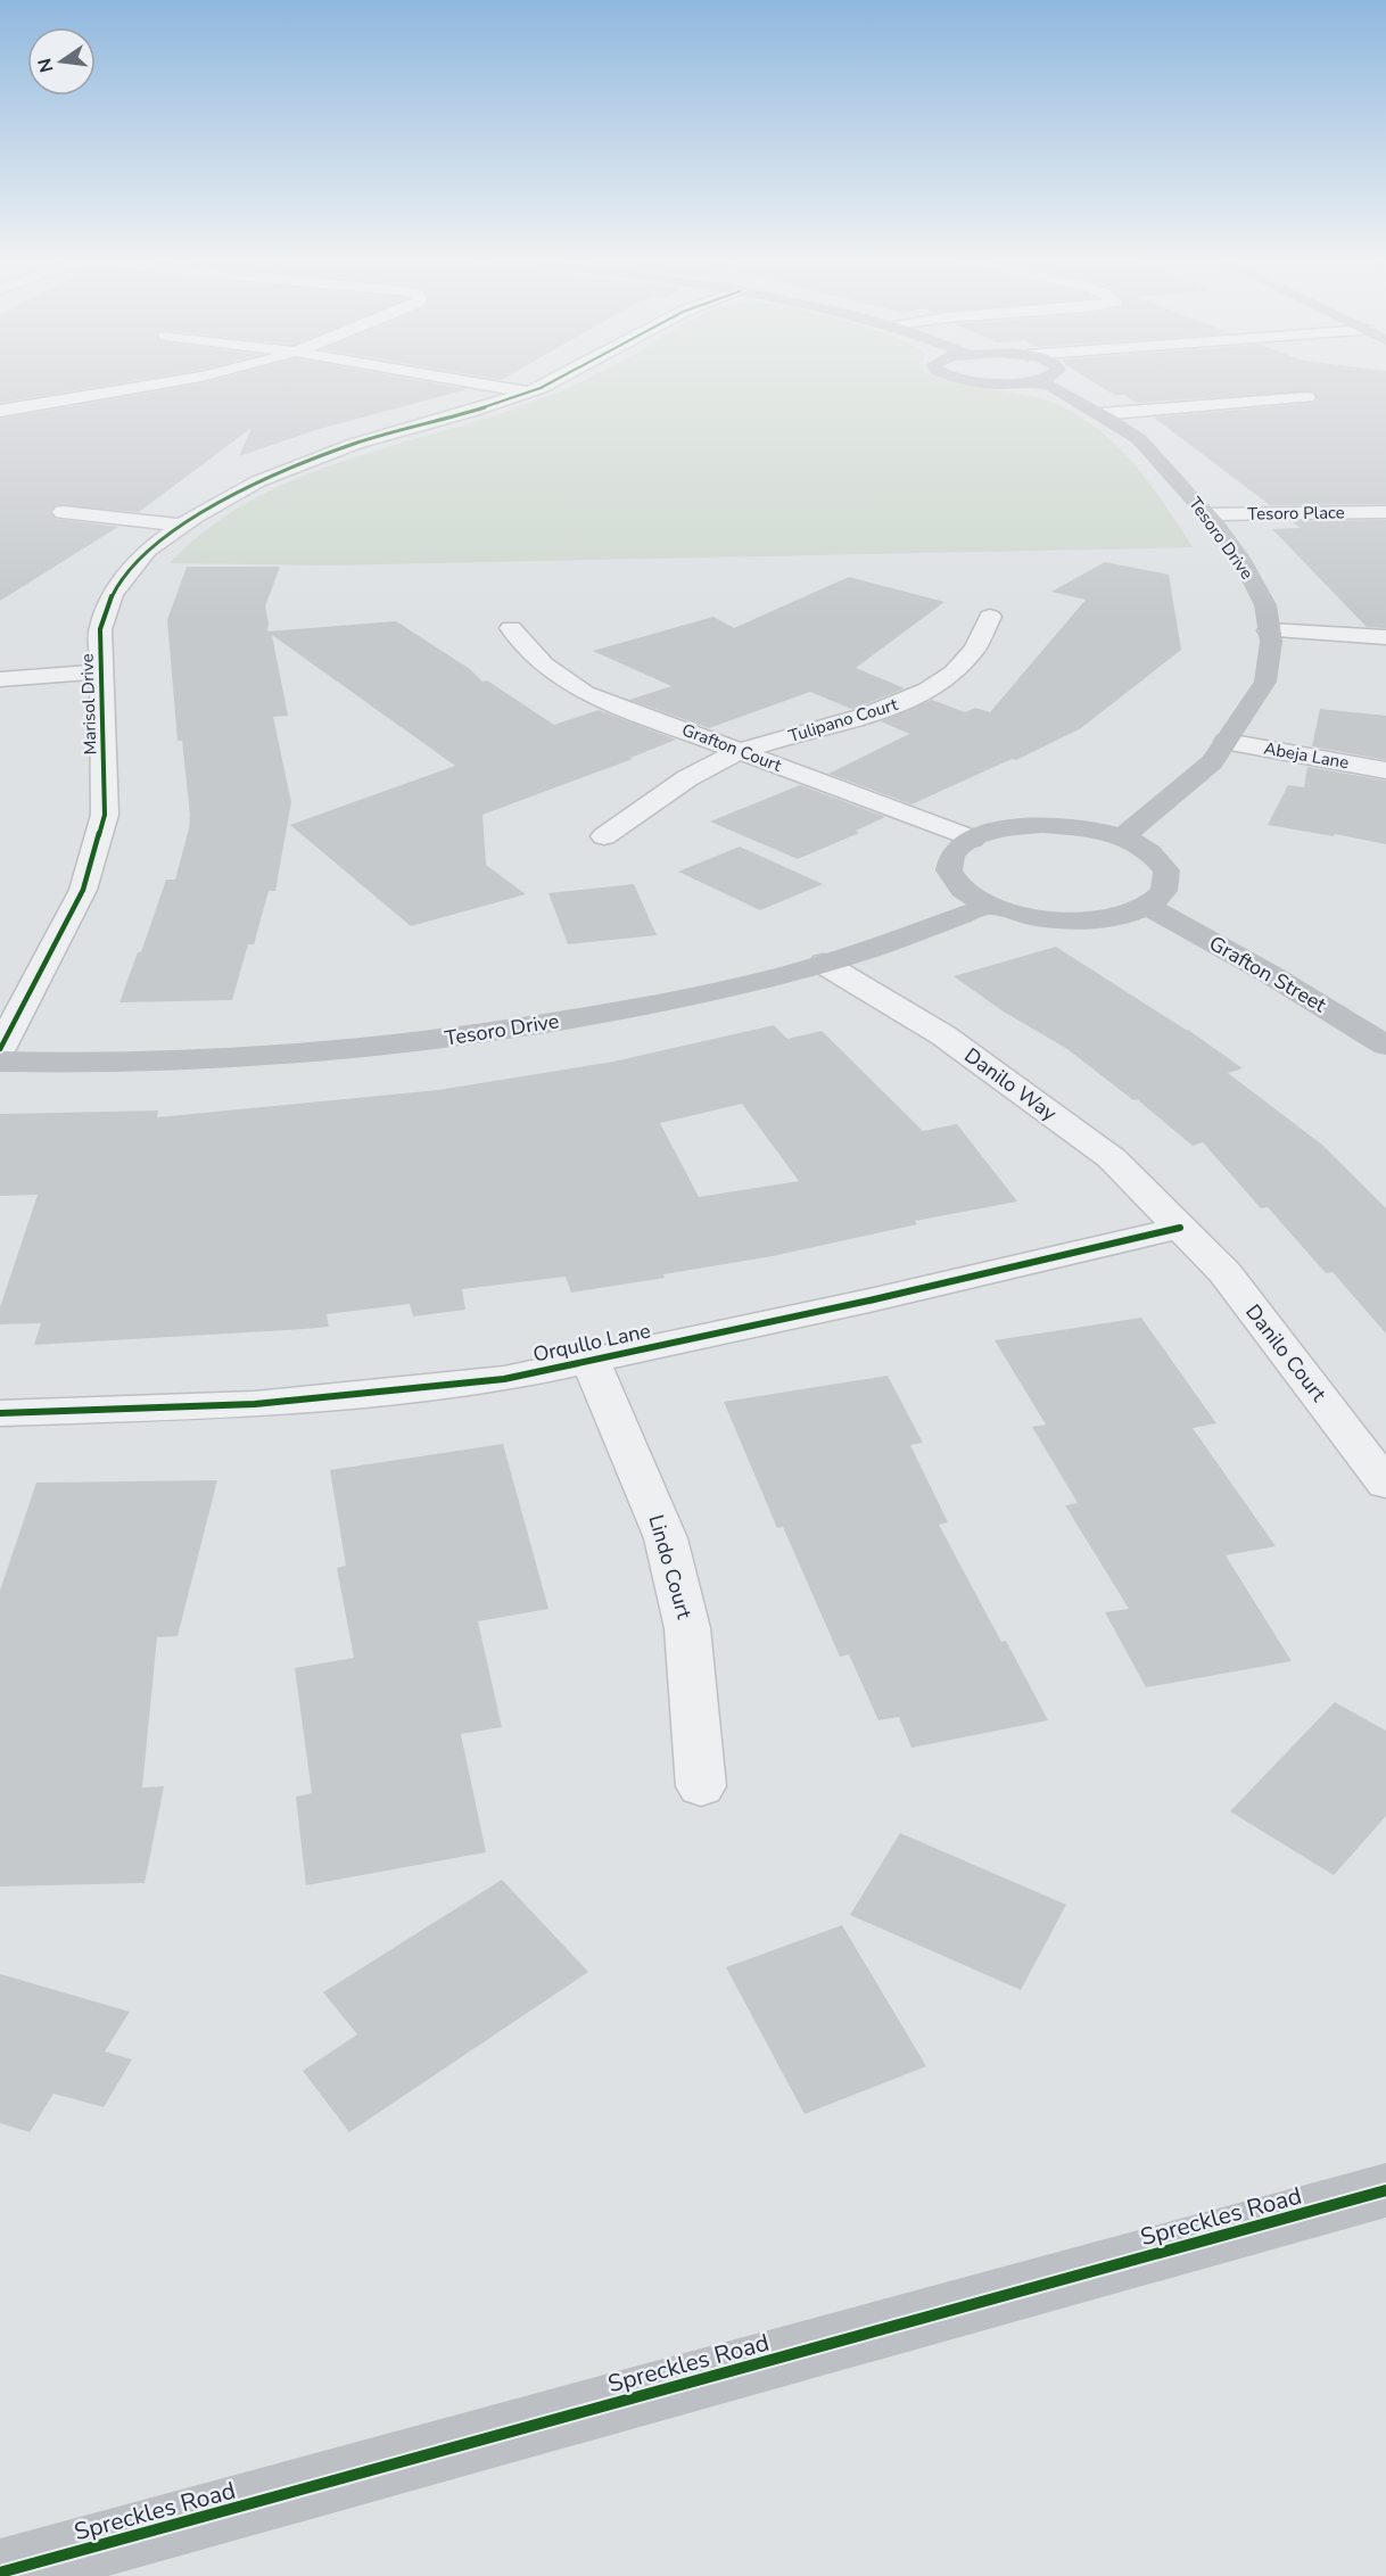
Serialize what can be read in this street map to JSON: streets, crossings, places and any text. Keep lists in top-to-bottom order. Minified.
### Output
{"streets":{"street":["Tesoro Place","Tesoro Drive","Marisol Drive","Tulipano Court","Grafton Court","Abeja Lane","Grafton Street","Danilo Way","Orqullo Lane","Danilo Court","Lindo Court","Spreckles Road"]},"crossings":[["Tesoro Place","Tesoro Drive"],["Tesoro Drive","Abeja Lane"],["Tesoro Drive","Danilo Way"],["Tulipano Court","Grafton Court"],["Danilo Way","Orqullo Lane"],["Danilo Way","Danilo Court"],["Orqullo Lane","Danilo Court"],["Orqullo Lane","Lindo Court"]],"north":"left"}
